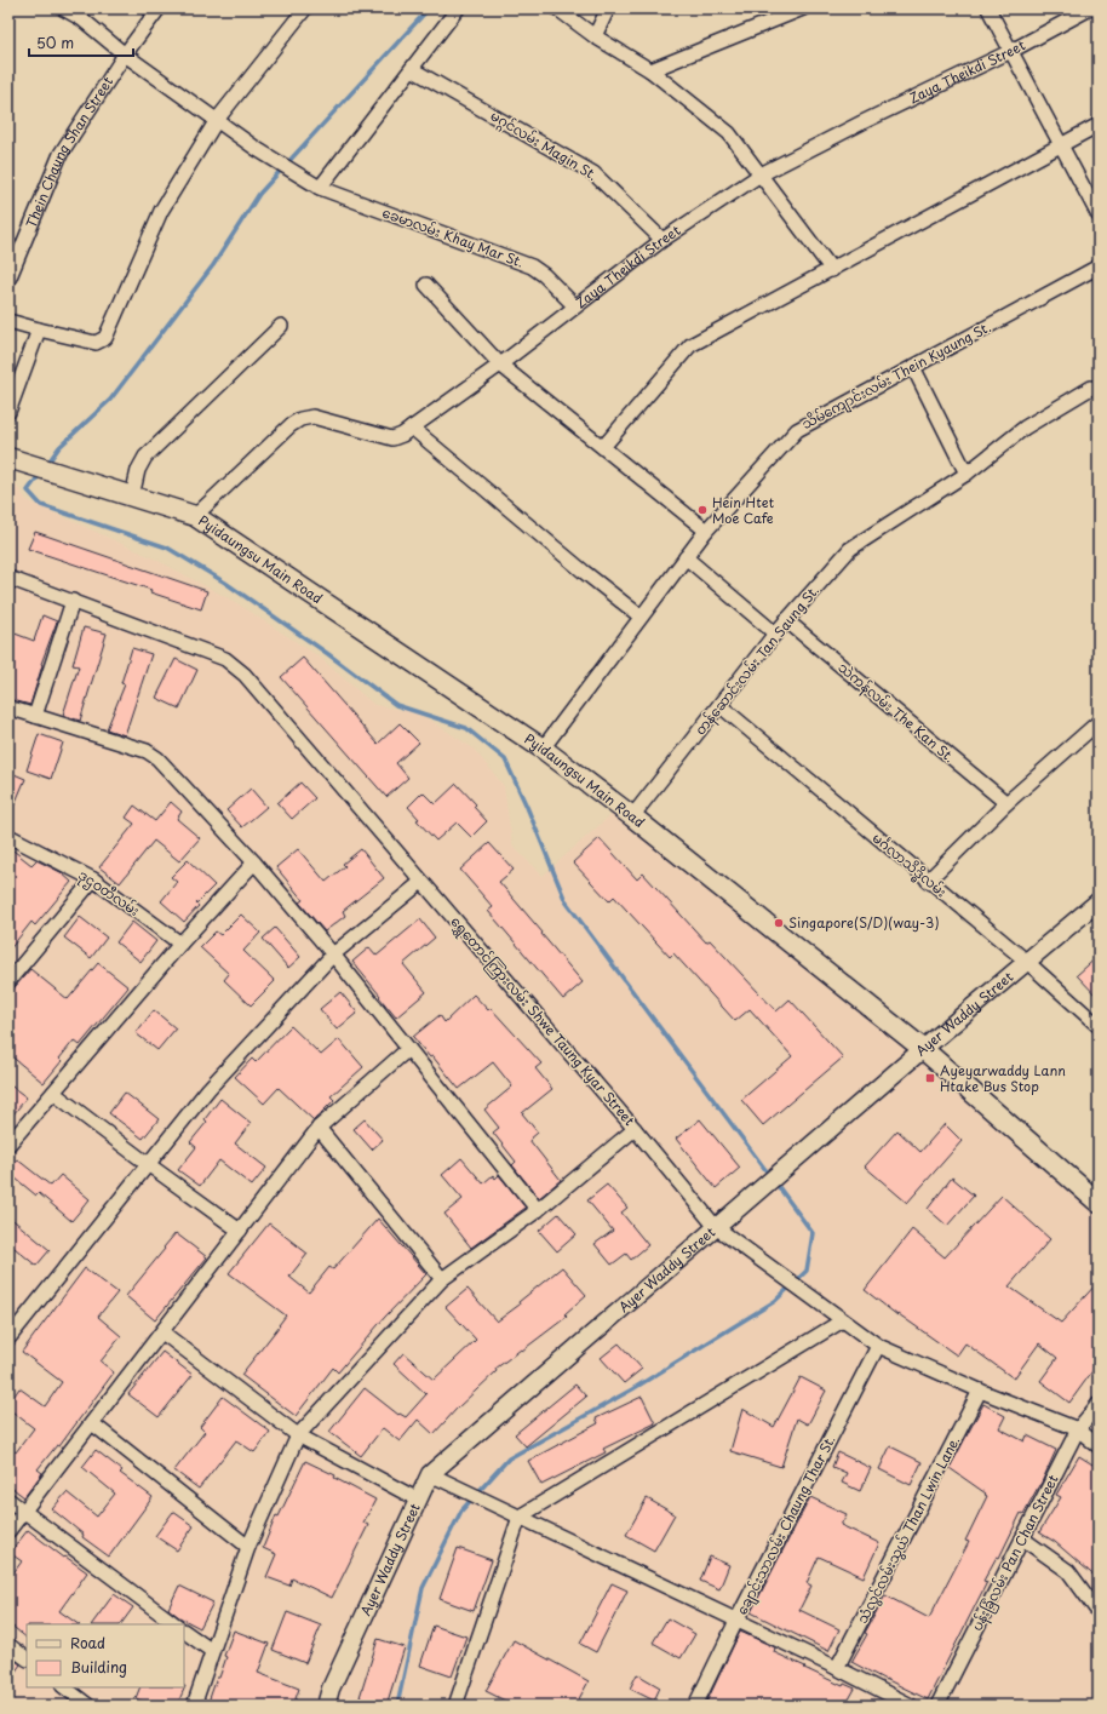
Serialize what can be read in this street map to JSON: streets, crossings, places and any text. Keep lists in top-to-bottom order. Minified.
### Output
{"streets":{"main road":["Pyidaungsu Main Road"],"street":["Zaya Theikdi Street","မဂ္ဂင်လမ်း Magin St.","Thein Chaung Shan Street","ခေမာလမ်း Khay Mar St.","သိမ်ကျောင်းလမ်း Thein Kyaung St.","တန်ဆောင်းလမ်း Tan Saung St.","သဲကန်လမ်း The Kan St.","မင်္ဂလာသိဒ္ဓိလမ်း","ဒုဌဝတီလမ်း","Ayer Waddy Street","ရွှေတောင်ကြားလမ်း Shwe Taung Kyar Street","ချောင်းသာလမ်း Chaung Thar St.","သံလွင်လမ်းသွယ် Than Lwin Lane.","ပန်းခြံလမ်း Pan Chan Street"]},"crossings":[["Zaya Theikdi Street","မဂ္ဂင်လမ်း Magin St."],["Zaya Theikdi Street","ခေမာလမ်း Khay Mar St."],["Zaya Theikdi Street","Pyidaungsu Main Road"],["Thein Chaung Shan Street","ခေမာလမ်း Khay Mar St."],["သိမ်ကျောင်းလမ်း Thein Kyaung St.","Pyidaungsu Main Road"],["Pyidaungsu Main Road","တန်ဆောင်းလမ်း Tan Saung St."],["Pyidaungsu Main Road","Ayer Waddy Street"],["တန်ဆောင်းလမ်း Tan Saung St.","သဲကန်လမ်း The Kan St."],["တန်ဆောင်းလမ်း Tan Saung St.","မင်္ဂလာသိဒ္ဓိလမ်း"],["မင်္ဂလာသိဒ္ဓိလမ်း","Ayer Waddy Street"],["Ayer Waddy Street","ရွှေတောင်ကြားလမ်း Shwe Taung Kyar Street"],["ရွှေတောင်ကြားလမ်း Shwe Taung Kyar Street","ချောင်းသာလမ်း Chaung Thar St."],["ရွှေတောင်ကြားလမ်း Shwe Taung Kyar Street","သံလွင်လမ်းသွယ် Than Lwin Lane."],["ရွှေတောင်ကြားလမ်း Shwe Taung Kyar Street","ပန်းခြံလမ်း Pan Chan Street"]],"places":{"other":["Hein Htet Moe Cafe","Singapore(S/D)(way-3)"],"transit":["Ayeyarwaddy Lann Htake Bus Stop"]},"legend":["Road","Building"],"scale_bar":"50 m"}
